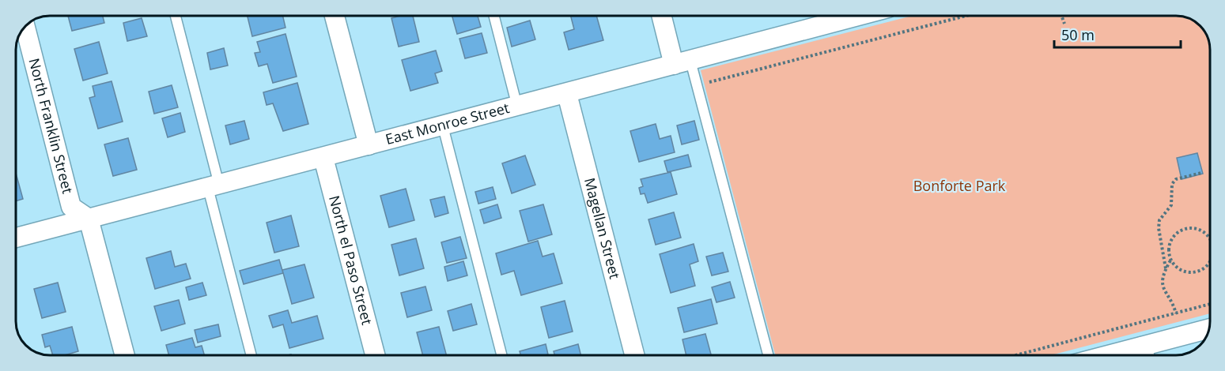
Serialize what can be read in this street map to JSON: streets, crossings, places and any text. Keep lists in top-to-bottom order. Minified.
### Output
{"streets":{"street":["East Monroe Street","North Franklin Street","Magellan Street","North el Paso Street"]},"crossings":[["East Monroe Street","North Franklin Street"],["East Monroe Street","Magellan Street"],["East Monroe Street","North el Paso Street"]],"parks":["Bonforte Park"],"scale_bar":"50 m"}
